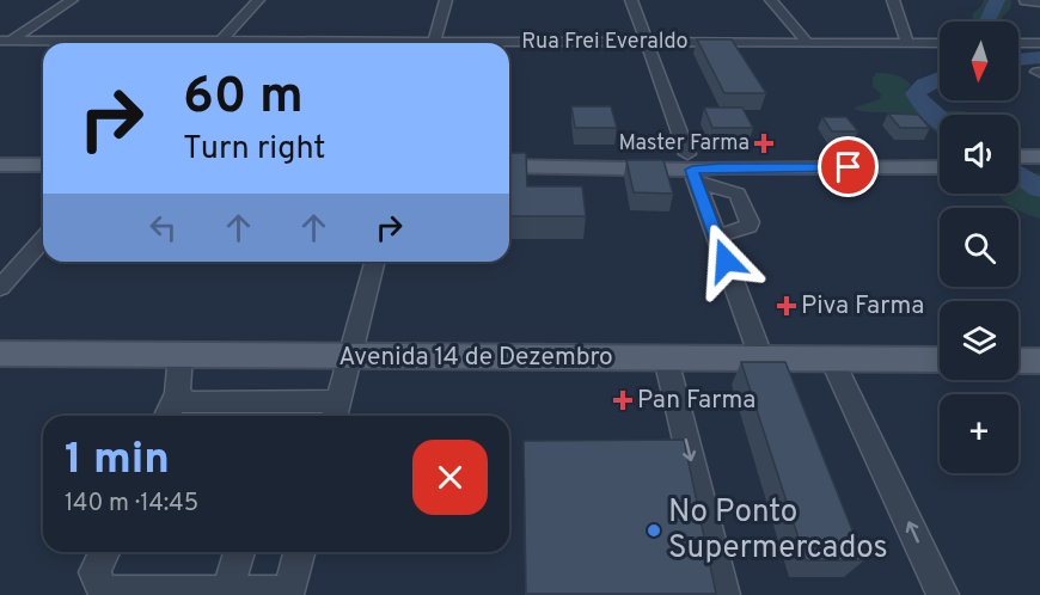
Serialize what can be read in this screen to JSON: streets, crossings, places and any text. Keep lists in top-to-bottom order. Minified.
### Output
{"streets":{"main road":["Avenida 14 de Dezembro"],"street":["Rua Frei Everaldo"]},"places":{"health":["Master Farma","Piva Farma","Pan Farma"],"other":["No Ponto Supermercados"]},"north":"bottom","page":{"map_buttons":"+","turn":["60 m","Turn right"],"heading":["1 min","140 m · 14:45"]}}
